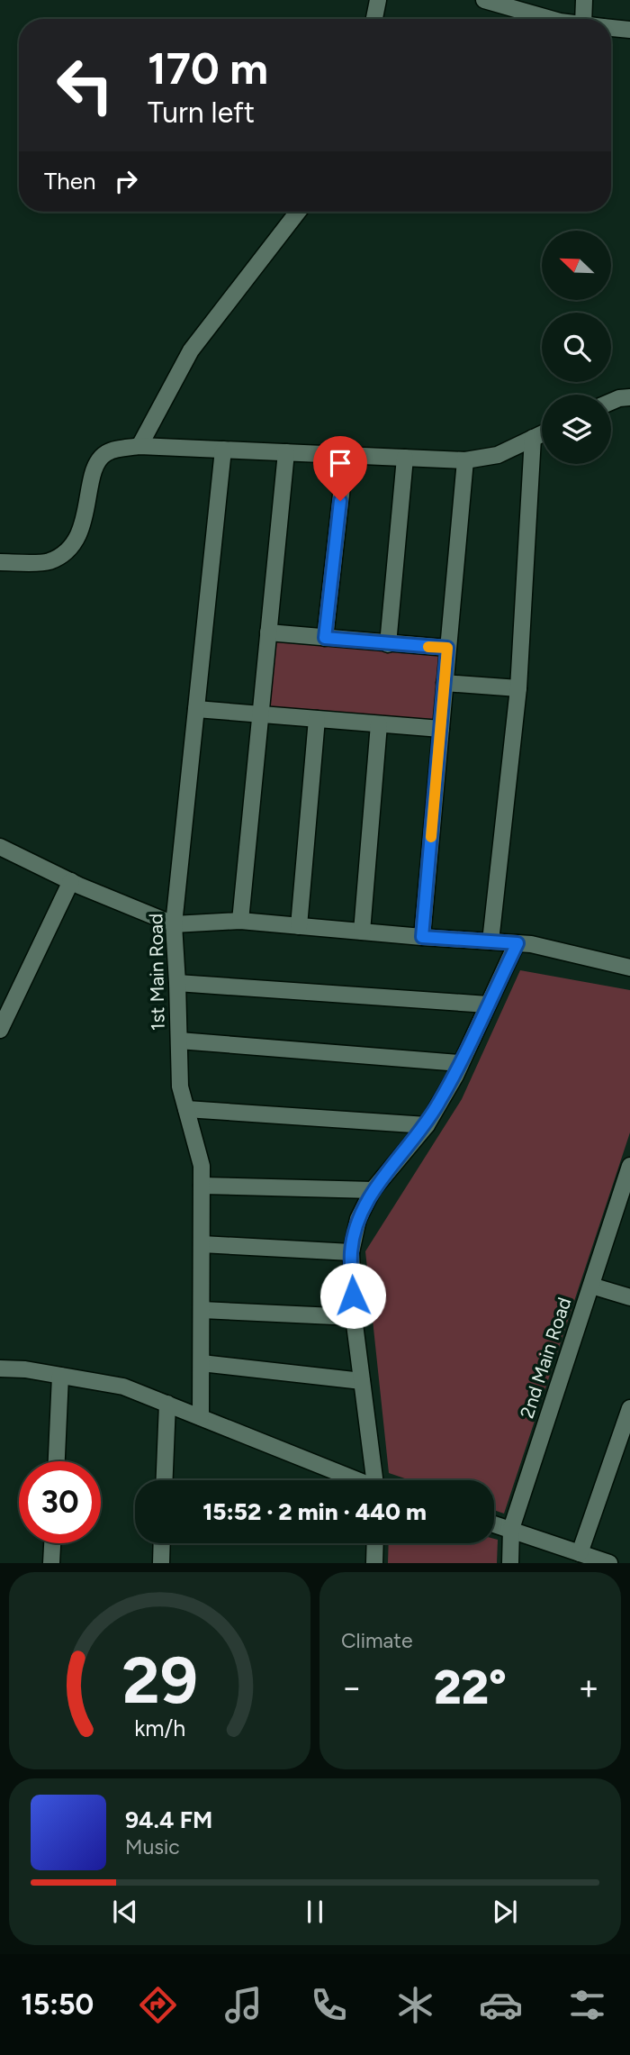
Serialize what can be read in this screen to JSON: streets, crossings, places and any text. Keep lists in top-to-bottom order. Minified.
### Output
{"streets":{"street":["1st Main Road","2nd Main Road"]},"north":"top left","page":{"turn":["170 m","Turn left"],"then":"Then","limit":"30","trip":"15:52 · 2 min · 440 m","tile":"Climate","heat":["−","22°","+"],"song":["94.4 FM","Music"],"tabs":"15:50","gauge":["29","km/h"]}}
